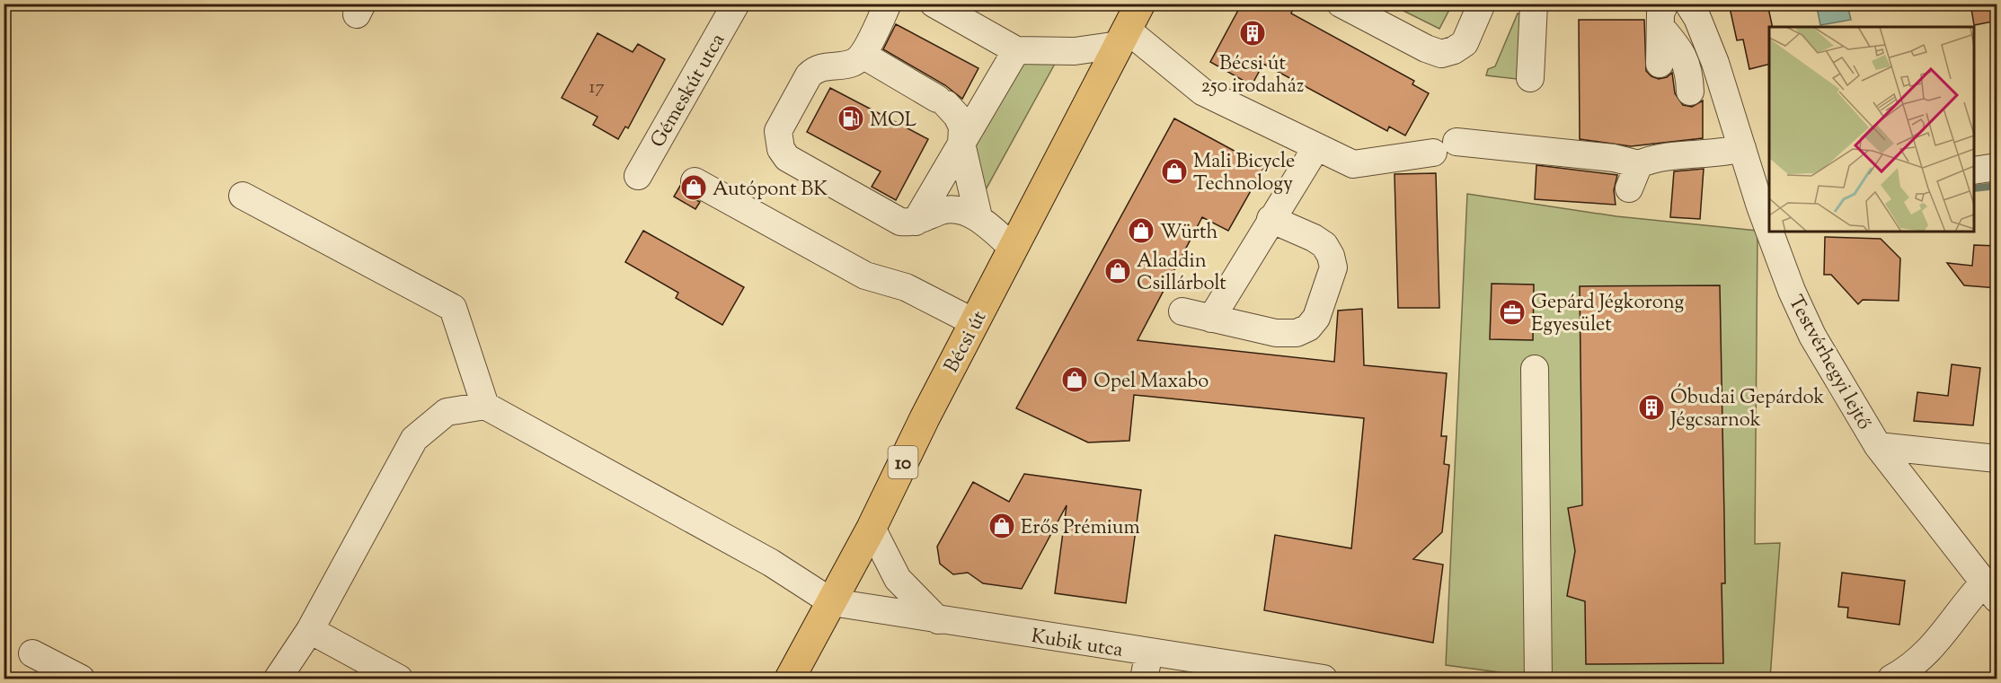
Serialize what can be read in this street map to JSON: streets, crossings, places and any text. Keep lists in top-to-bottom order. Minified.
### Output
{"streets":{"main road":["Bécsi út","10"],"street":["Gémeskút utca","Testvérhegyi lejtő","Kubik utca"]},"crossings":[["Bécsi út","Kubik utca"]],"places":{"building":["Bécsi út 250 irodaház","Óbudai Gepárdok Jégcsarnok"],"fuel station":["MOL"],"shop":["Mali Bicycle Technology","Autópont BK","Würth","Aladdin Csillárbolt","Opel Maxabo","Erős Prémium"],"office":["Gepárd Jégkorong Egyesület"]},"house_numbers":["17"]}
